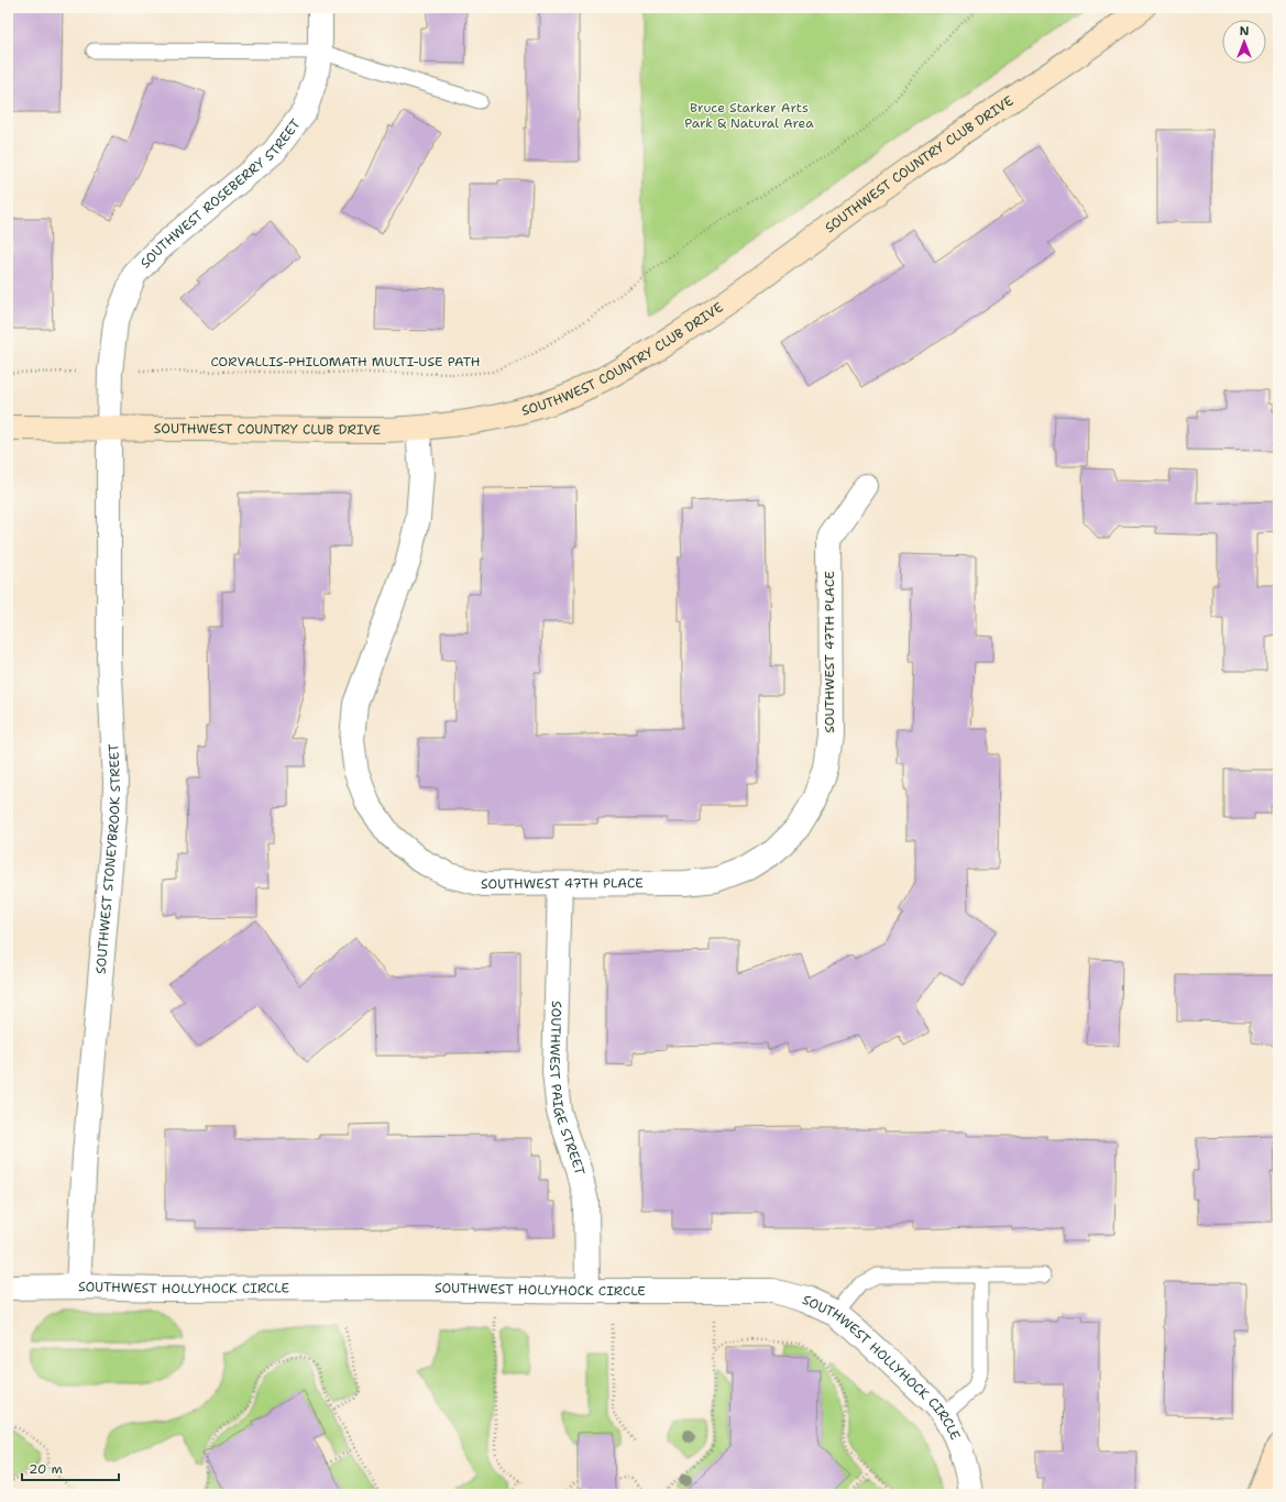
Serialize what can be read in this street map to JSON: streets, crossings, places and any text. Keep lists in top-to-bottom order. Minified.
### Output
{"streets":{"street":["SOUTHWEST COUNTRY CLUB DRIVE","SOUTHWEST ROSEBERRY STREET","SOUTHWEST 47TH PLACE","SOUTHWEST STONEYBROOK STREET","SOUTHWEST PAIGE STREET","SOUTHWEST HOLLYHOCK CIRCLE"],"path":["CORVALLIS-PHILOMATH MULTI-USE PATH"]},"crossings":[["SOUTHWEST COUNTRY CLUB DRIVE","SOUTHWEST ROSEBERRY STREET"],["SOUTHWEST COUNTRY CLUB DRIVE","SOUTHWEST 47TH PLACE"],["SOUTHWEST COUNTRY CLUB DRIVE","SOUTHWEST STONEYBROOK STREET"],["SOUTHWEST ROSEBERRY STREET","CORVALLIS-PHILOMATH MULTI-USE PATH"],["SOUTHWEST ROSEBERRY STREET","SOUTHWEST STONEYBROOK STREET"],["SOUTHWEST 47TH PLACE","SOUTHWEST PAIGE STREET"],["SOUTHWEST STONEYBROOK STREET","SOUTHWEST HOLLYHOCK CIRCLE"],["SOUTHWEST PAIGE STREET","SOUTHWEST HOLLYHOCK CIRCLE"]],"parks":["Bruce Starker Arts Park & Natural Area"],"scale_bar":"20 m","north":"top"}
